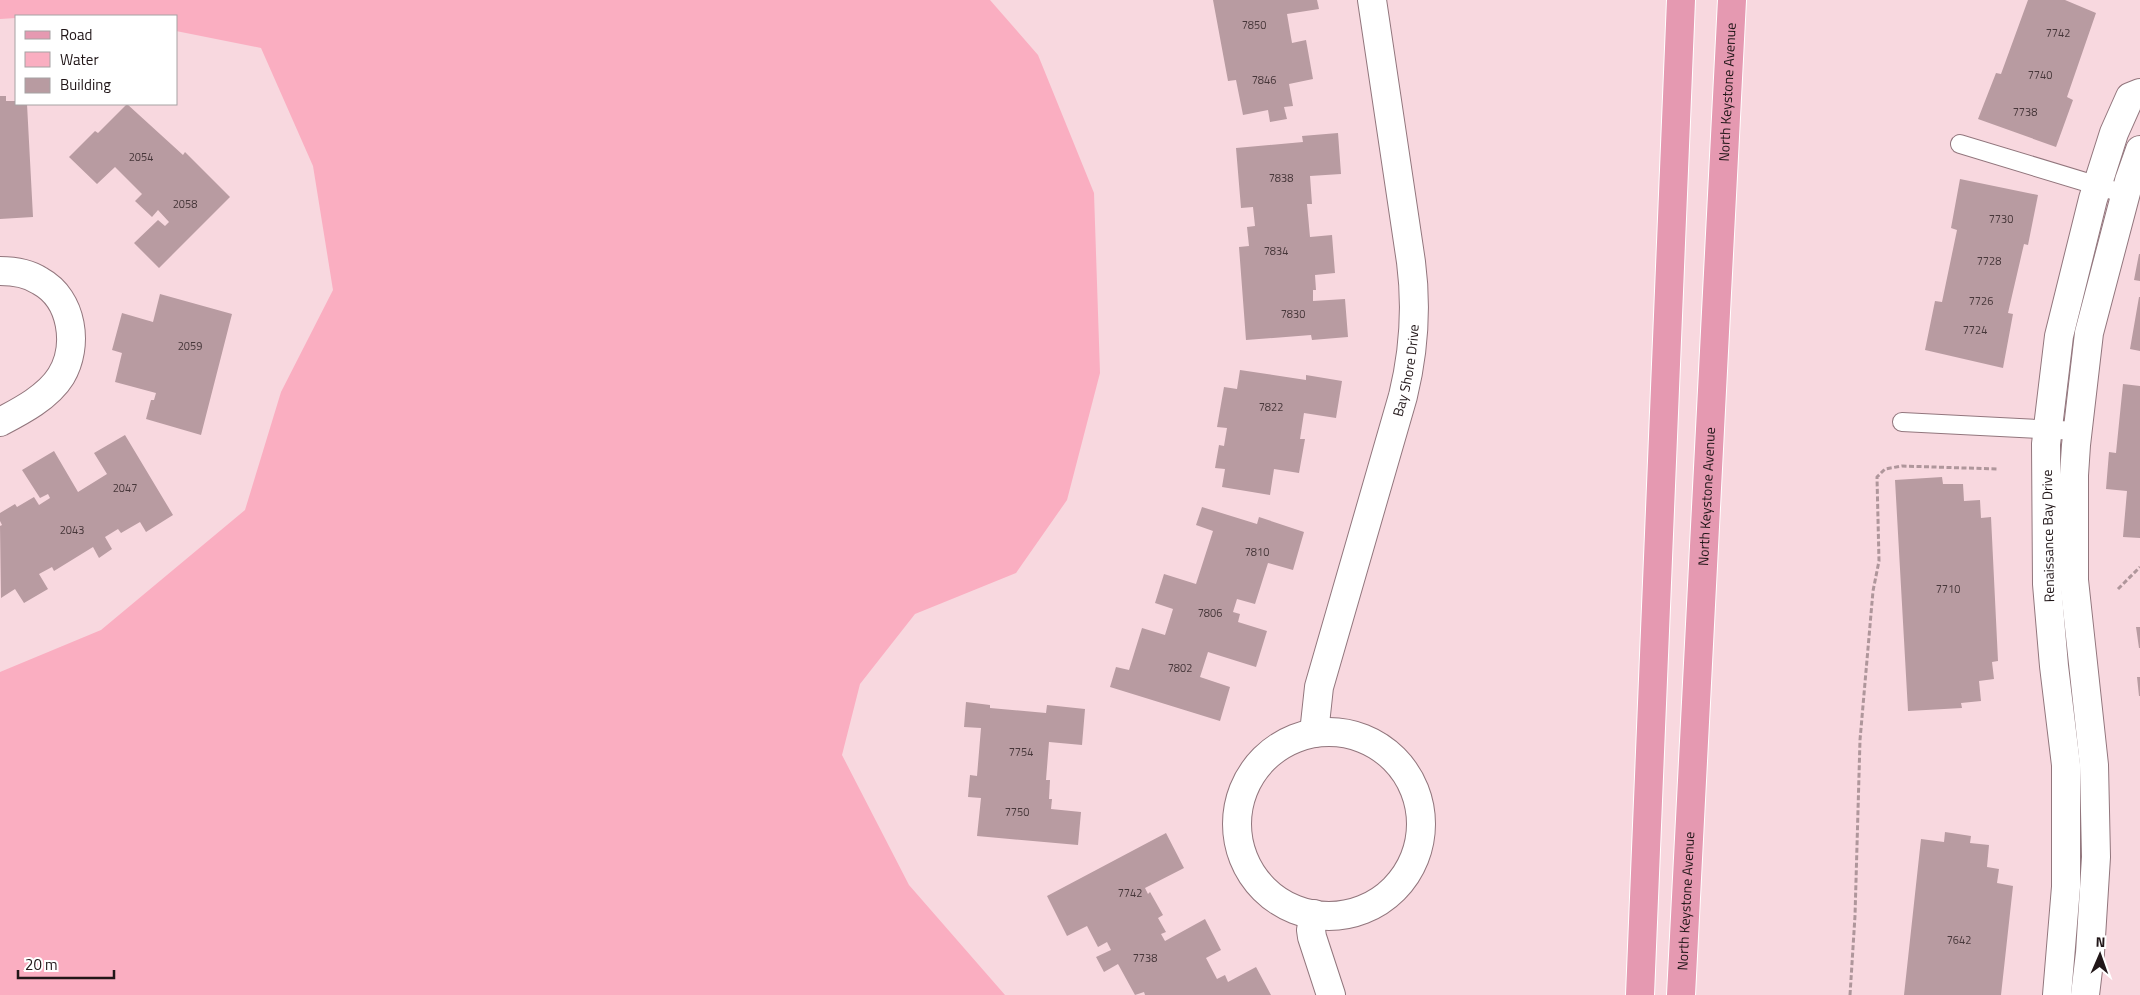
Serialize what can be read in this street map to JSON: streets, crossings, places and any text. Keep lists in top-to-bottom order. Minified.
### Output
{"streets":{"main road":["North Keystone Avenue"],"street":["Bay Shore Drive","Renaissance Bay Drive"]},"house_numbers":["7850","7742","7740","7846","7738","2054","7838","2058","7730","7834","7728","7726","7830","7724","2059","7822","2047","2043","7810","7710","7806","7802","7754","7750","7742","7642","7738"],"legend":["Road","Water","Building"],"scale_bar":"20 m","north":"top"}
